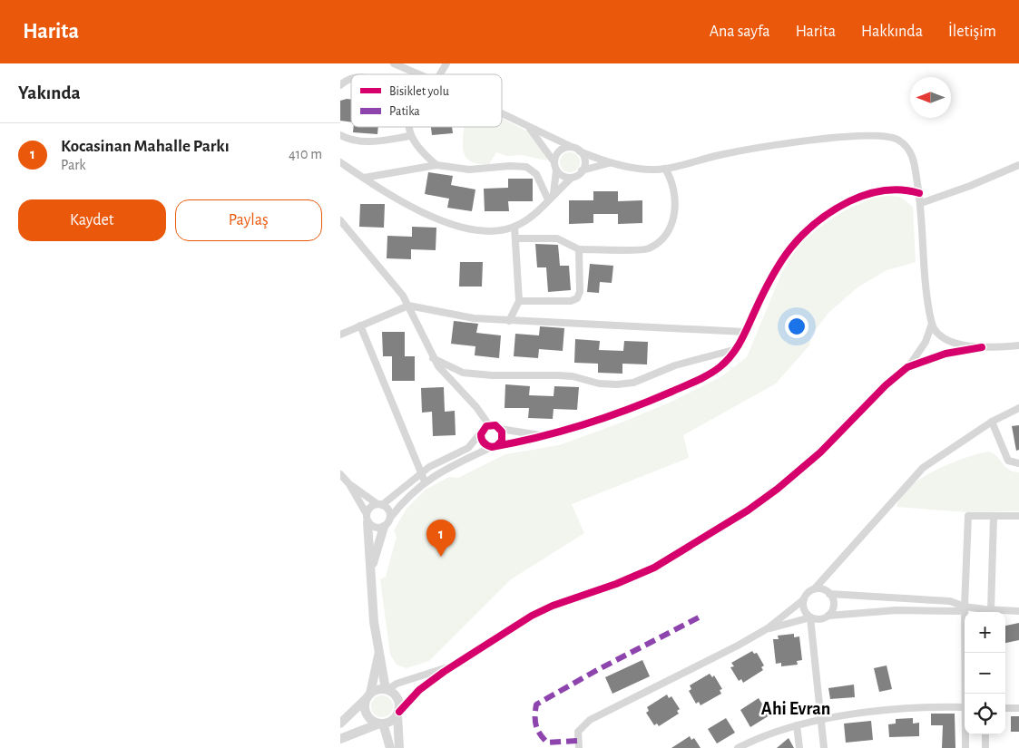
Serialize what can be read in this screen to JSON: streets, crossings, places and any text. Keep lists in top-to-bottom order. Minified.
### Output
{"districts":["Ahi Evran"],"legend":["Bisiklet yolu","Patika"],"north":"left","page":{"header":"Harita","nav":["Ana sayfa","Harita","Hakkında","İletişim"],"heading":"Yakında","list":[{"mark":"1","name":"Kocasinan Mahalle Parkı","note":"Park","value":"410 m"}],"buttons":["Kaydet","Paylaş"],"pins":"1","map_buttons":["+","−"]}}
